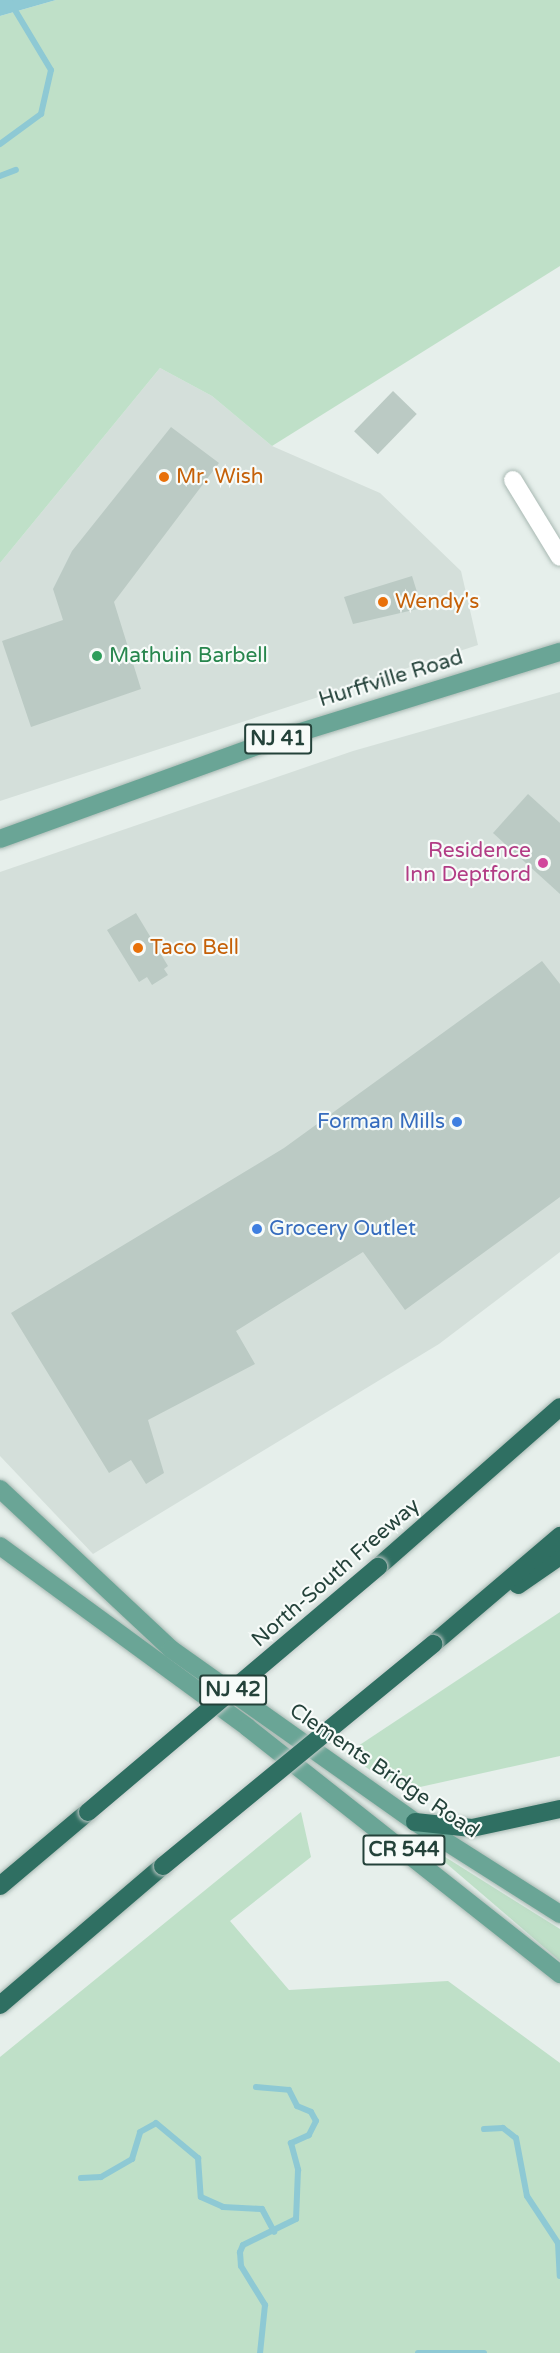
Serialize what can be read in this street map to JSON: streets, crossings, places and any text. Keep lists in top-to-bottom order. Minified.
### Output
{"streets":{"highway":["North-South Freeway","NJ 42"],"main road":["Hurffville Road","NJ 41","Clements Bridge Road","CR 544"]},"places":["Mr. Wish","Wendy's","Mathuin Barbell","Residence Inn Deptford","Taco Bell","Forman Mills","Grocery Outlet"]}
